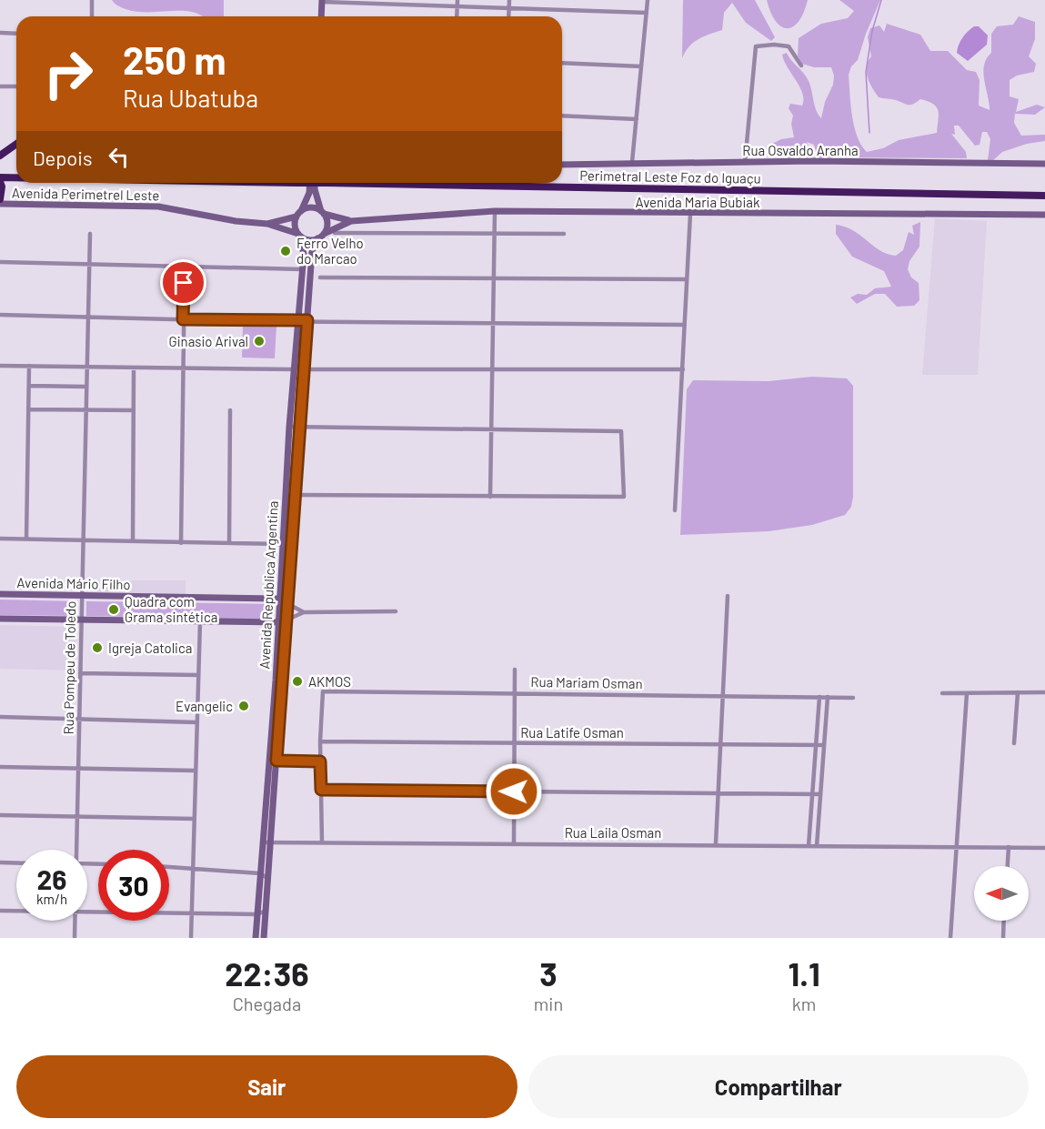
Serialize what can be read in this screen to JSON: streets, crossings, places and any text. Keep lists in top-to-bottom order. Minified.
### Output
{"streets":{"highway":["Perimetral Leste Foz do Iguaçu"],"street":["Rua Osvaldo Aranha","Avenida Perimetrel Leste","Avenida Maria Bubiak","Avenida Mário Filho","Avenida Republica Argentina","Rua Pompeu de Toledo","Rua Mariam Osman","Rua Latife Osman","Rua Laila Osman"]},"crossings":[["Avenida Perimetrel Leste","Avenida Maria Bubiak"],["Avenida Perimetrel Leste","Avenida Republica Argentina"],["Avenida Maria Bubiak","Avenida Republica Argentina"],["Avenida Mário Filho","Avenida Republica Argentina"],["Avenida Mário Filho","Rua Pompeu de Toledo"],["Avenida Republica Argentina","Rua Laila Osman"],["Rua Mariam Osman","Rua Latife Osman"]],"places":["Ferro Velho do Marcao","Ginasio Arival","Quadra com Grama sintética","Igreja Catolica","AKMOS","Evangelic"],"north":"left","page":{"turn":["250 m","Rua Ubatuba"],"then":"Depois","speed":"26 km/h","limit":"30","eta":["22:36","Chegada","3","min","1.1","km"],"buttons":["Sair","Compartilhar"]}}
